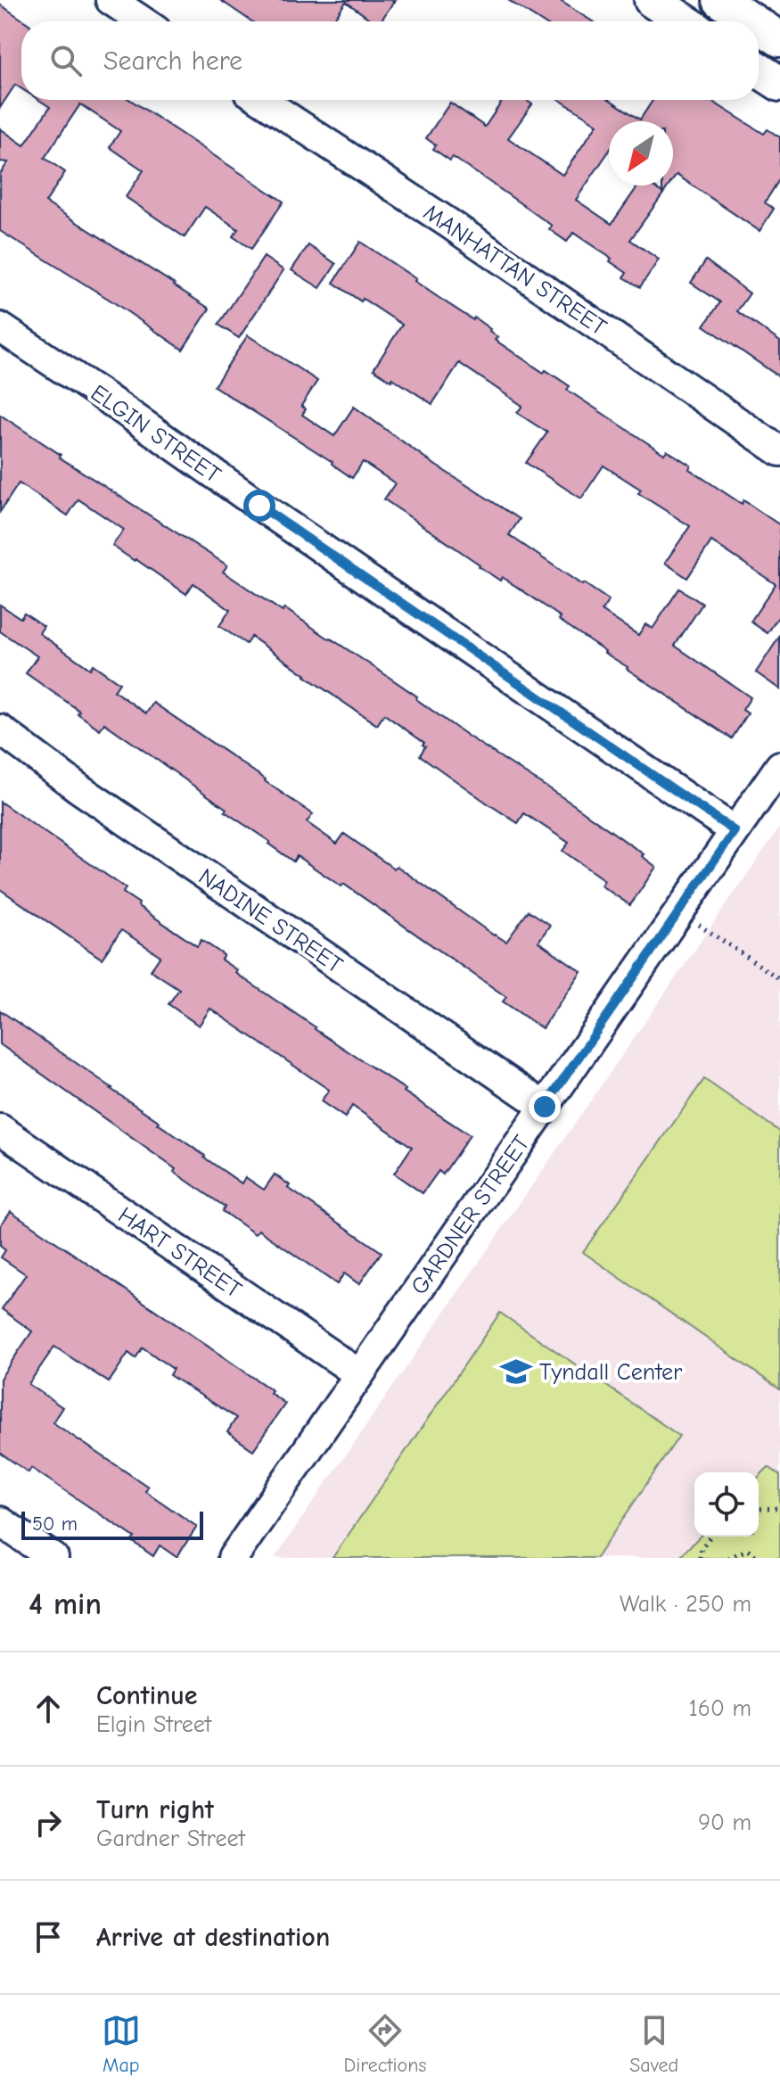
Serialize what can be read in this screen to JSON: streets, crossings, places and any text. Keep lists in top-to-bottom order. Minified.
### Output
{"streets":{"street":["MANHATTAN STREET","ELGIN STREET","NADINE STREET","GARDNER STREET","HART STREET"]},"crossings":[["ELGIN STREET","GARDNER STREET"],["NADINE STREET","GARDNER STREET"],["GARDNER STREET","HART STREET"]],"places":{"school or university":["Tyndall Center"]},"scale_bar":"50 m","north":"bottom left","page":{"search":"Search here","scale":"50 m","heading":["4 min","Walk · 250 m"],"list":[["Continue","Elgin Street","160 m"],["Turn right","Gardner Street","90 m"],"Arrive at destination"],"nav":["Map","Directions","Saved"]}}
